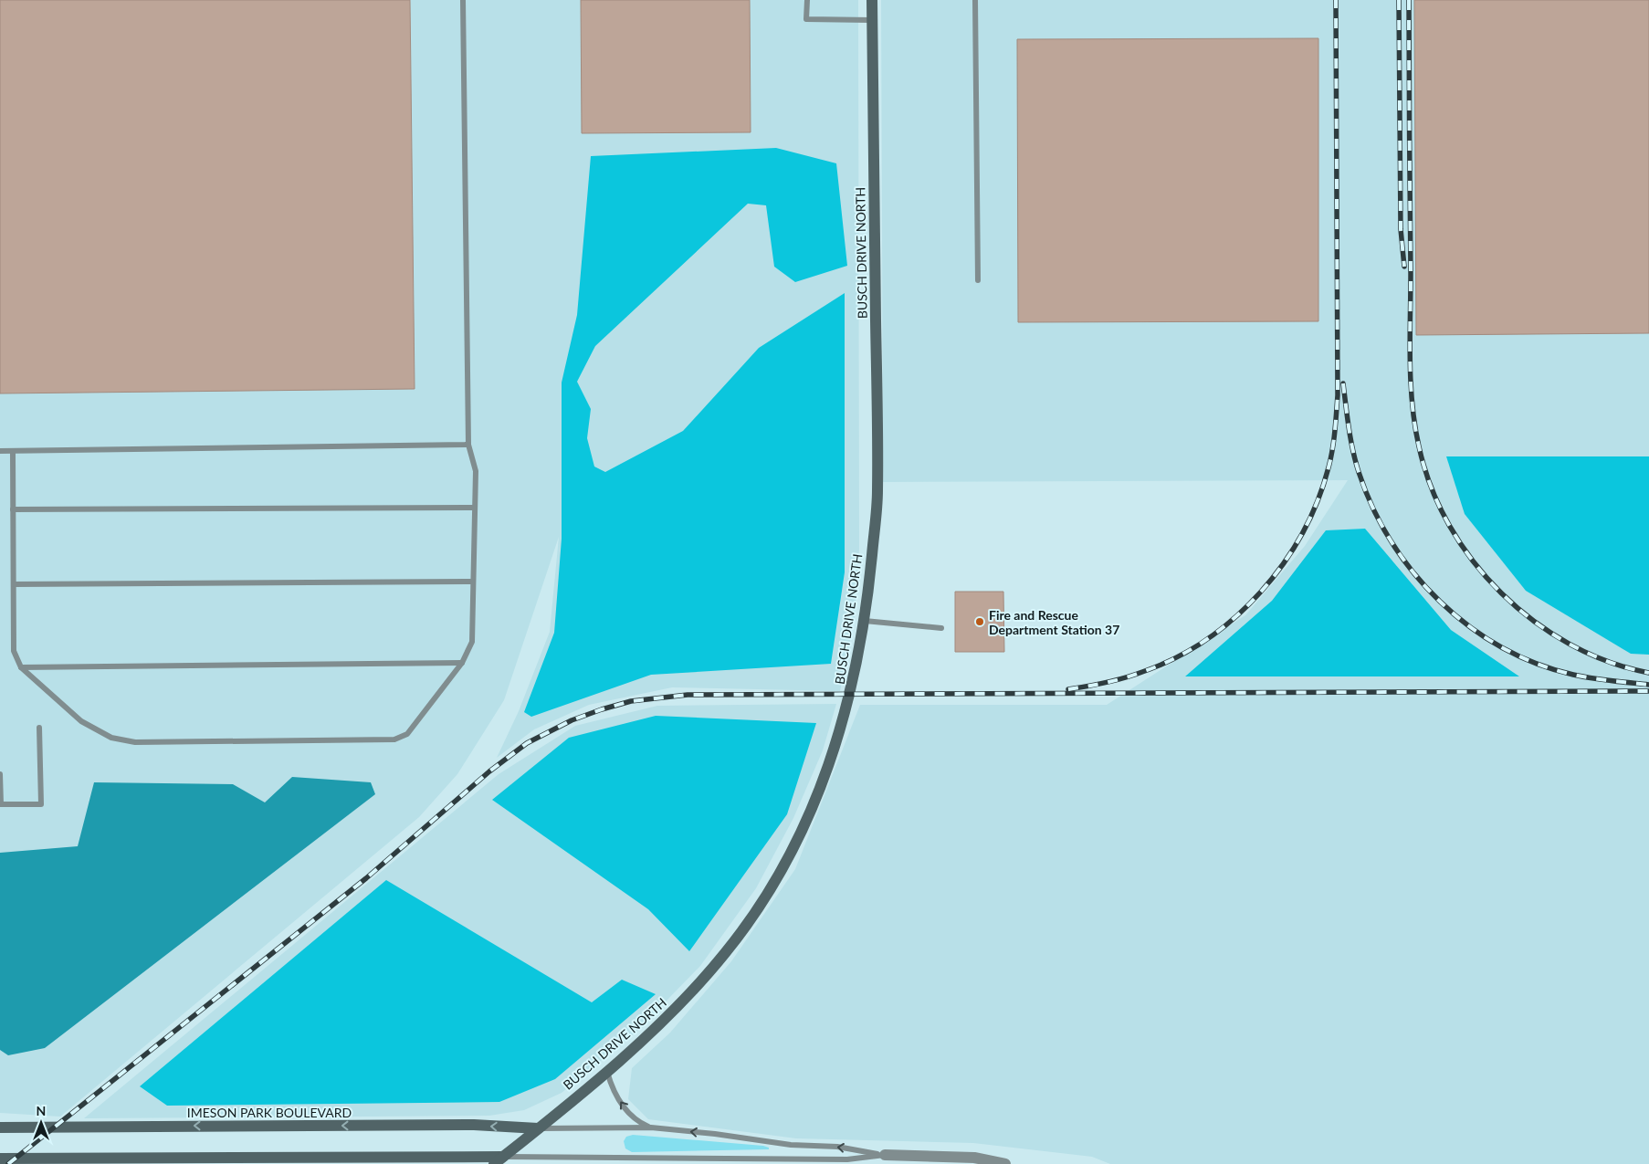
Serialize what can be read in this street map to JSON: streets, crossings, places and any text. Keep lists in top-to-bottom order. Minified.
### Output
{"streets":{"street":["BUSCH DRIVE NORTH","IMESON PARK BOULEVARD"]},"crossings":[["BUSCH DRIVE NORTH","IMESON PARK BOULEVARD"]],"places":["Fire and Rescue Department Station 37"],"north":"top"}
